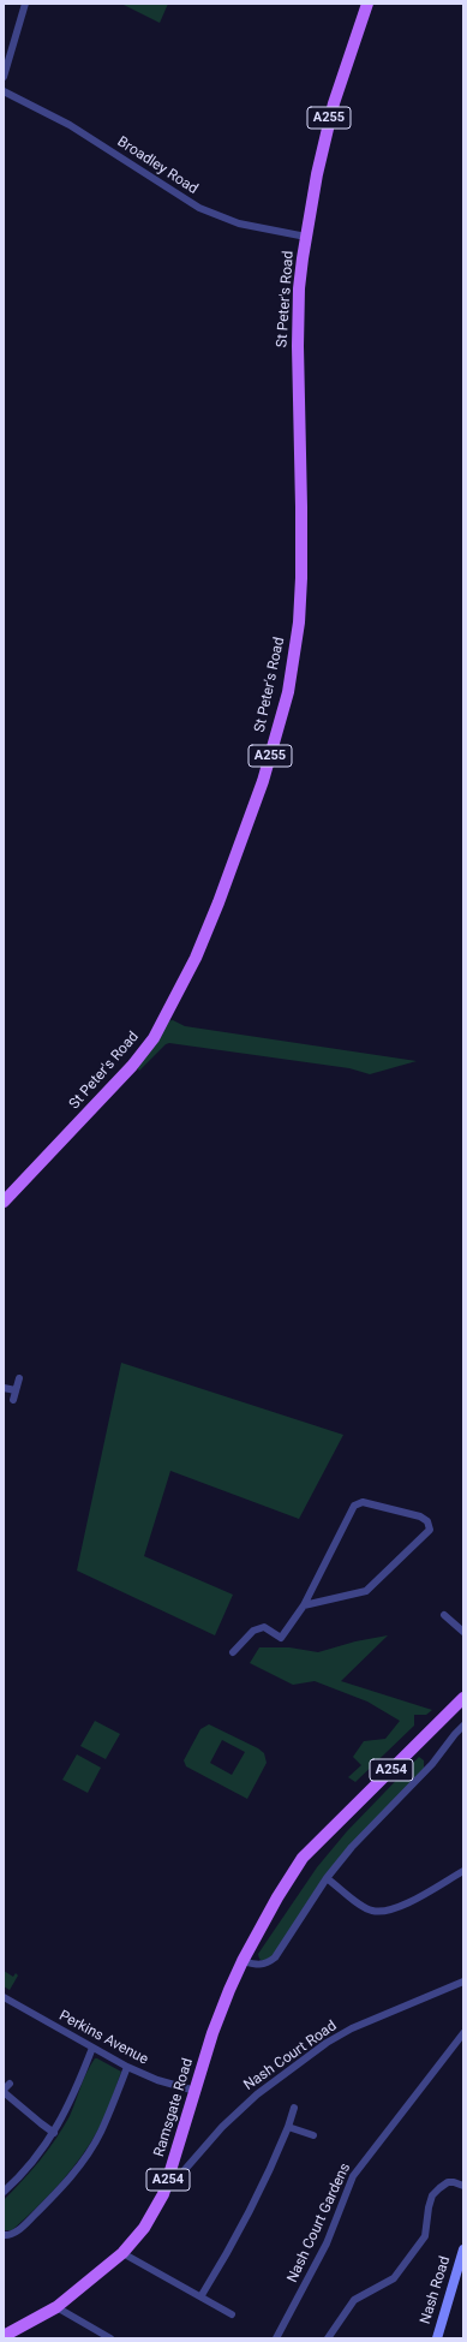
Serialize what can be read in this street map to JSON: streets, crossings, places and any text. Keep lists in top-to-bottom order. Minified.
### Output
{"streets":{"main road":["A255","St Peter's Road","A254","Ramsgate Road"],"street":["Broadley Road","Perkins Avenue","Nash Court Road","Nash Court Gardens","Nash Road"]},"crossings":[["A255","Broadley Road"],["A255","St Peter's Road"],["Broadley Road","St Peter's Road"],["Perkins Avenue","Ramsgate Road"],["Nash Court Road","Ramsgate Road"]]}
